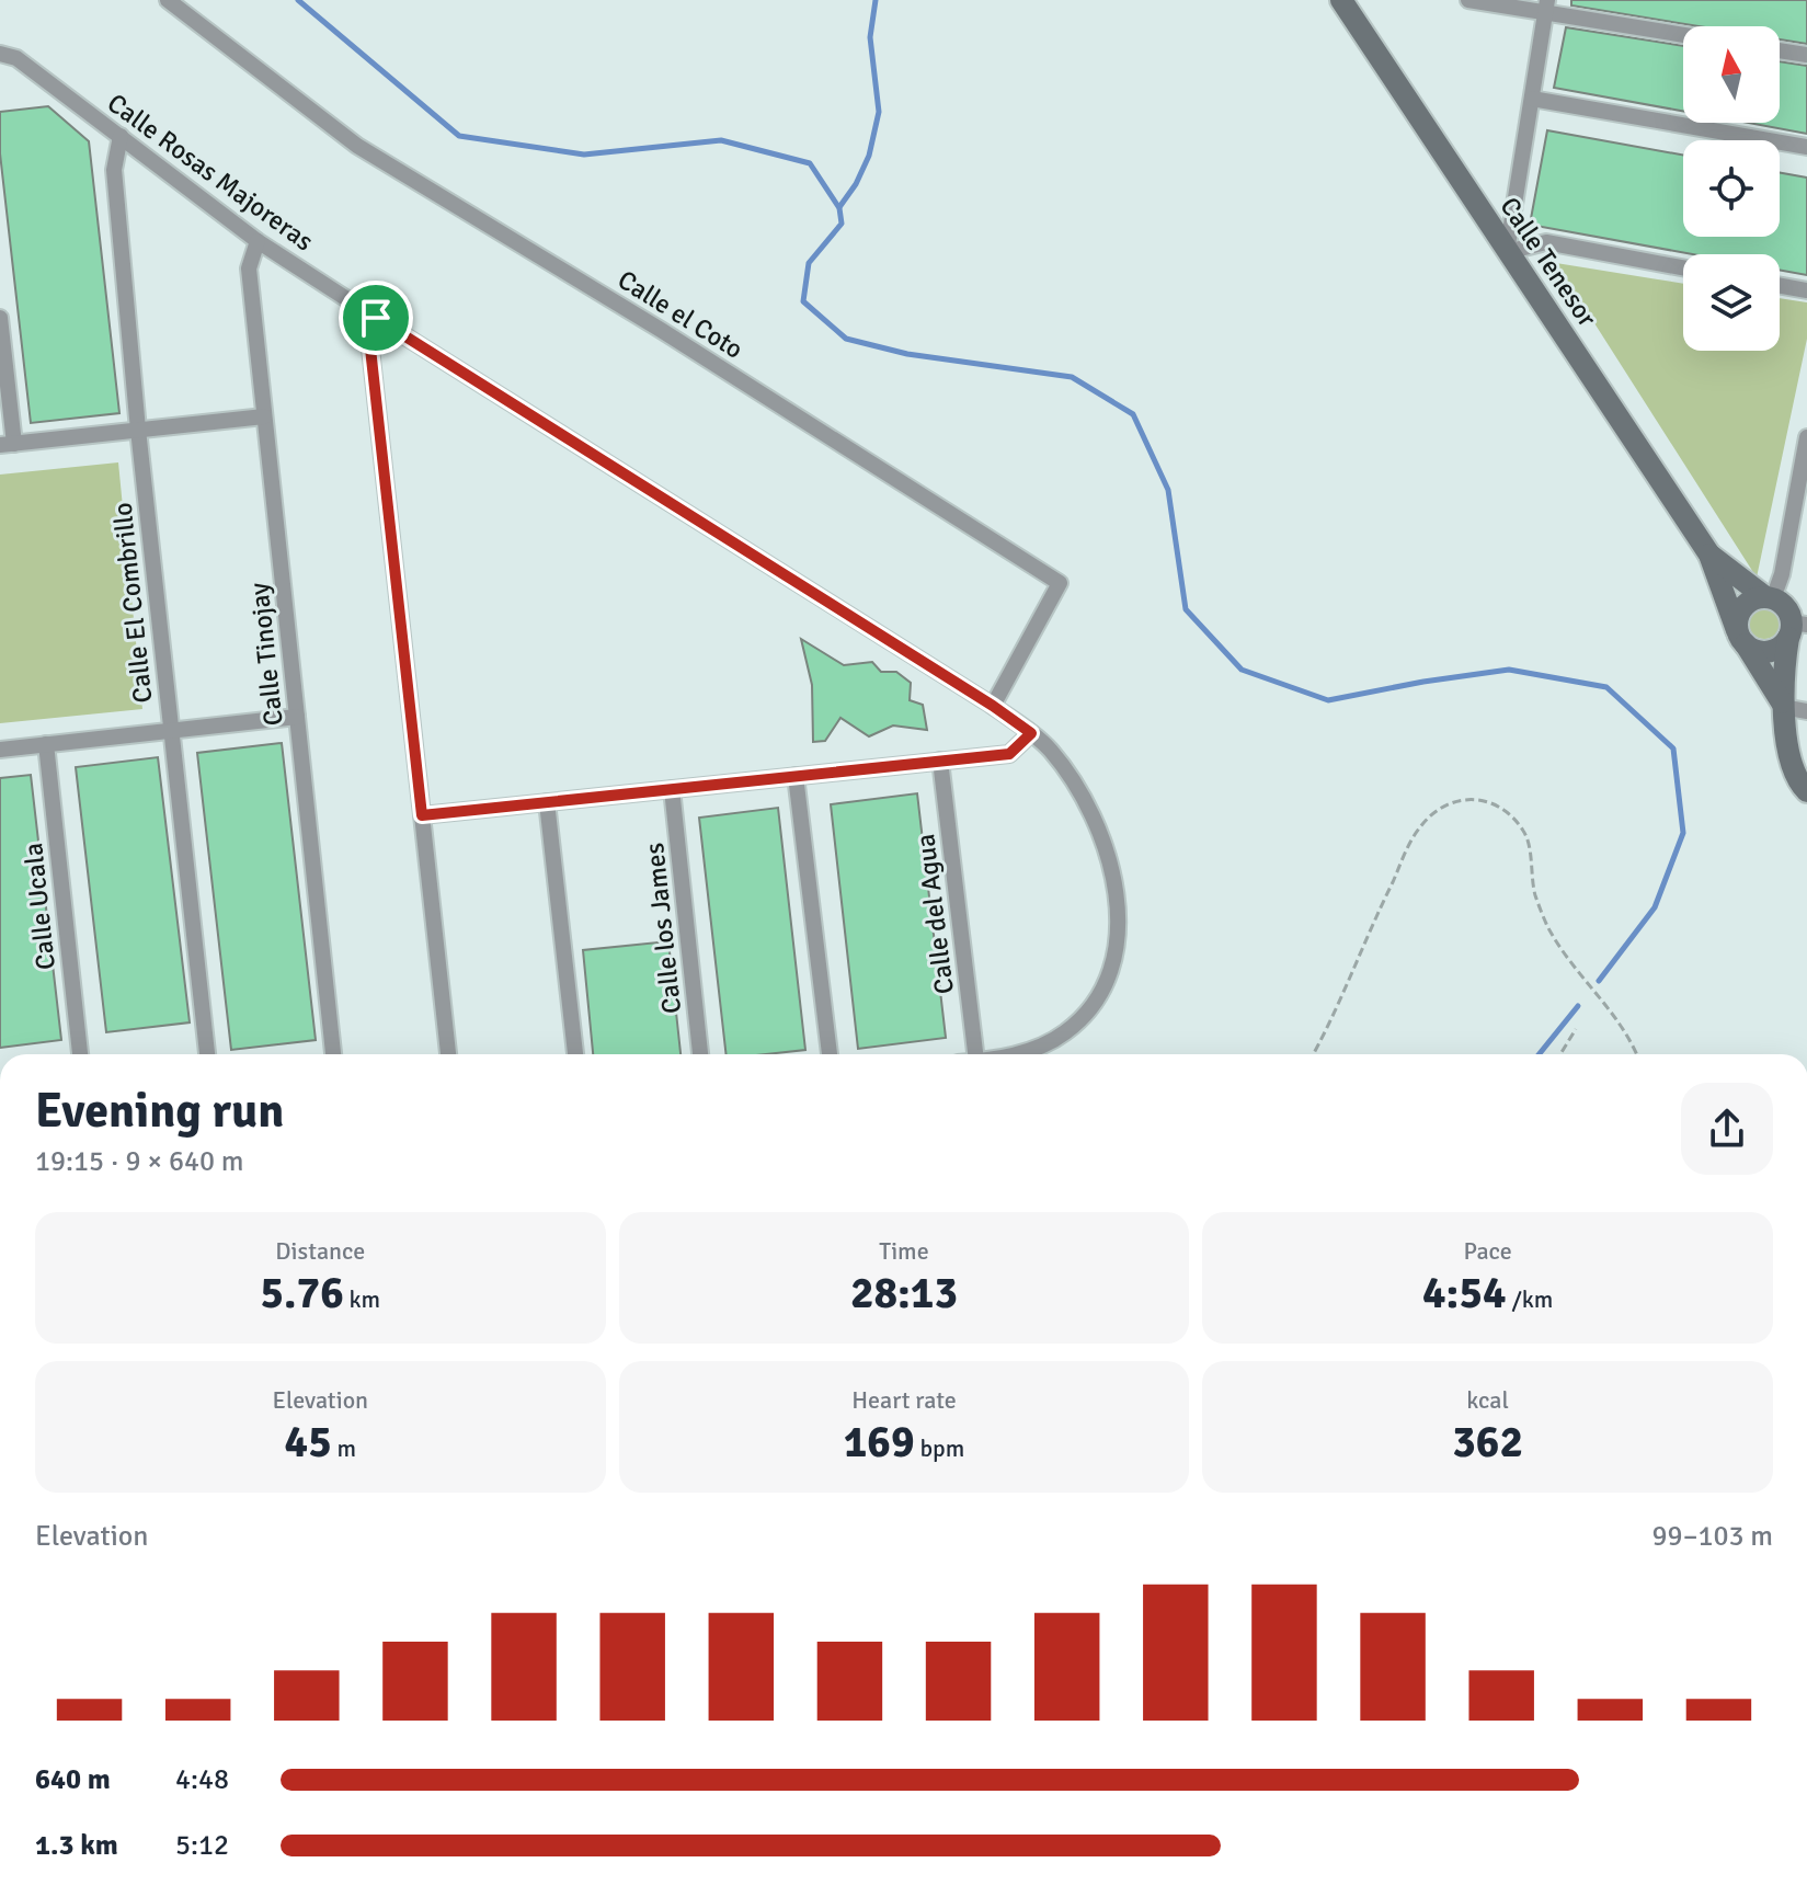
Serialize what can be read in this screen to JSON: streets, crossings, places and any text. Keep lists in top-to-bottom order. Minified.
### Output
{"streets":{"street":["Calle Rosas Majoreras","Calle Tenesor","Calle el Coto","Calle El Combrillo","Calle Tinojay","Calle Ucala","Calle del Agua","Calle los James"]},"crossings":[["Calle Rosas Majoreras","Calle el Coto"],["Calle Rosas Majoreras","Calle El Combrillo"],["Calle Rosas Majoreras","Calle Tinojay"]],"north":"top","page":{"heading":["Evening run","19:15 · 9 × 640 m"],"stats":[["Distance","5.76 km"],["Time","28:13"],["Pace","4:54 /km"],["Elevation","45 m"],["Heart rate","169 bpm"],["kcal","362"]],"chart":["Elevation","99–103 m"],"list":[{"name":"640 m","note":"4:48"},{"name":"1.3 km","note":"5:12"}]}}
